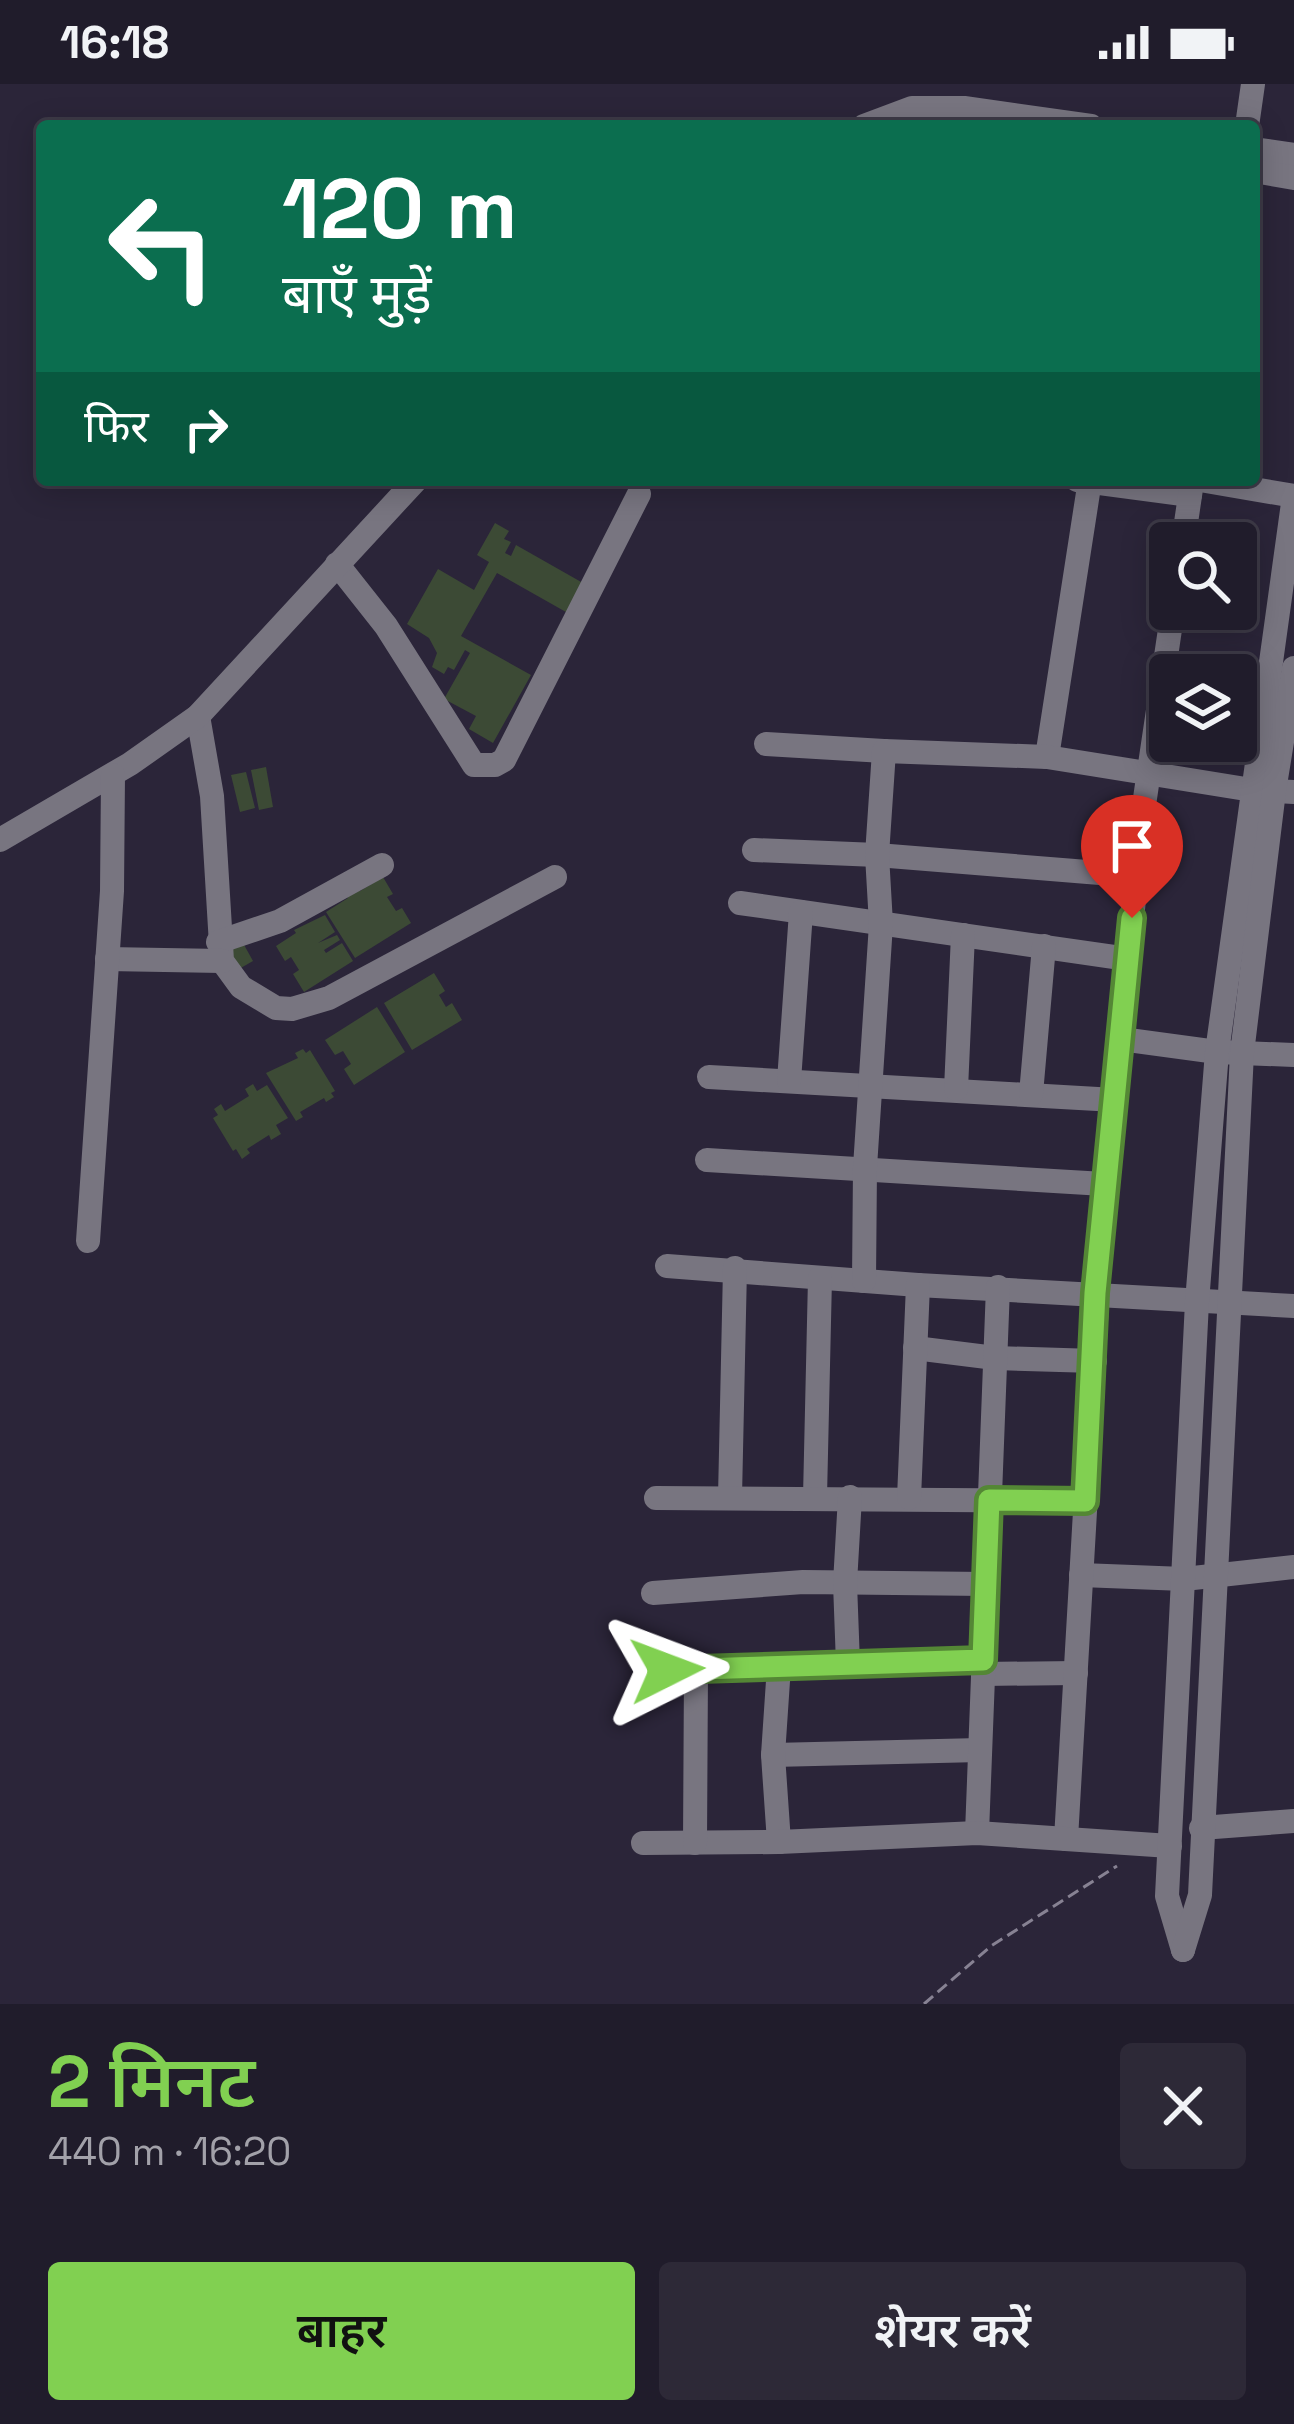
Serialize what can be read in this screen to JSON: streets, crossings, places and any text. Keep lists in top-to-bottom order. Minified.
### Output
{"page":{"status":"16:18","turn":["120 m","बाएँ मुड़ें"],"then":"फिर","heading":["2 मिनट","440 m · 16:20"],"buttons":["बाहर","शेयर करें"]}}
